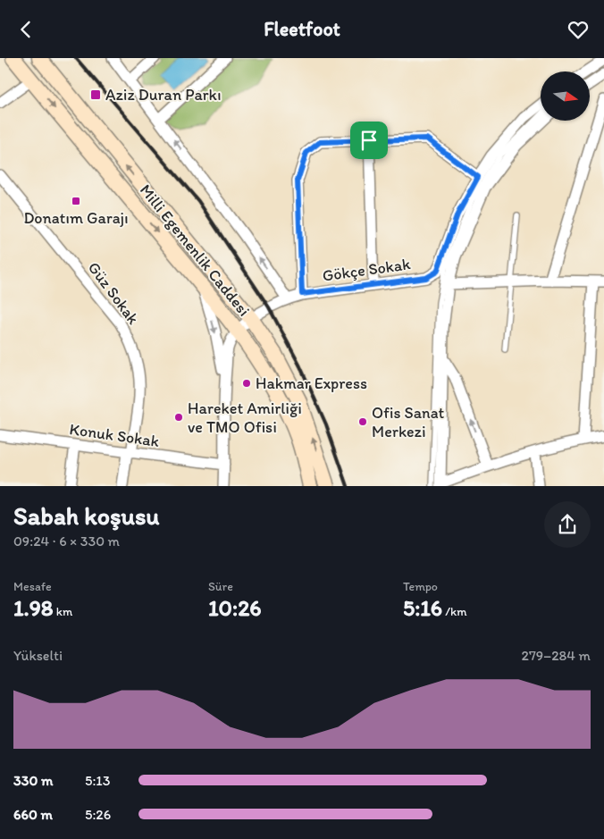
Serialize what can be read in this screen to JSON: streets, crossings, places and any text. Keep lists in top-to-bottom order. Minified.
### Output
{"streets":{"main road":["Milli Egemenlik Caddesi"],"street":["Gökçe Sokak","Güz Sokak","Konuk Sokak"]},"crossings":[["Milli Egemenlik Caddesi","Gökçe Sokak"],["Güz Sokak","Konuk Sokak"]],"places":{"transit":["Aziz Duran Parkı","Donatım Garajı"],"other":["Hakmar Express","Hareket Amirliği ve TMO Ofisi","Ofis Sanat Merkezi"]},"north":"right","page":{"header":"Fleetfoot","heading":["Sabah koşusu","09:24 · 6 × 330 m"],"stats":[["Mesafe","1.98 km"],["Süre","10:26"],["Tempo","5:16 /km"]],"chart":["Yükselti","279–284 m"],"list":[{"name":"330 m","note":"5:13"},{"name":"660 m","note":"5:26"}]}}
